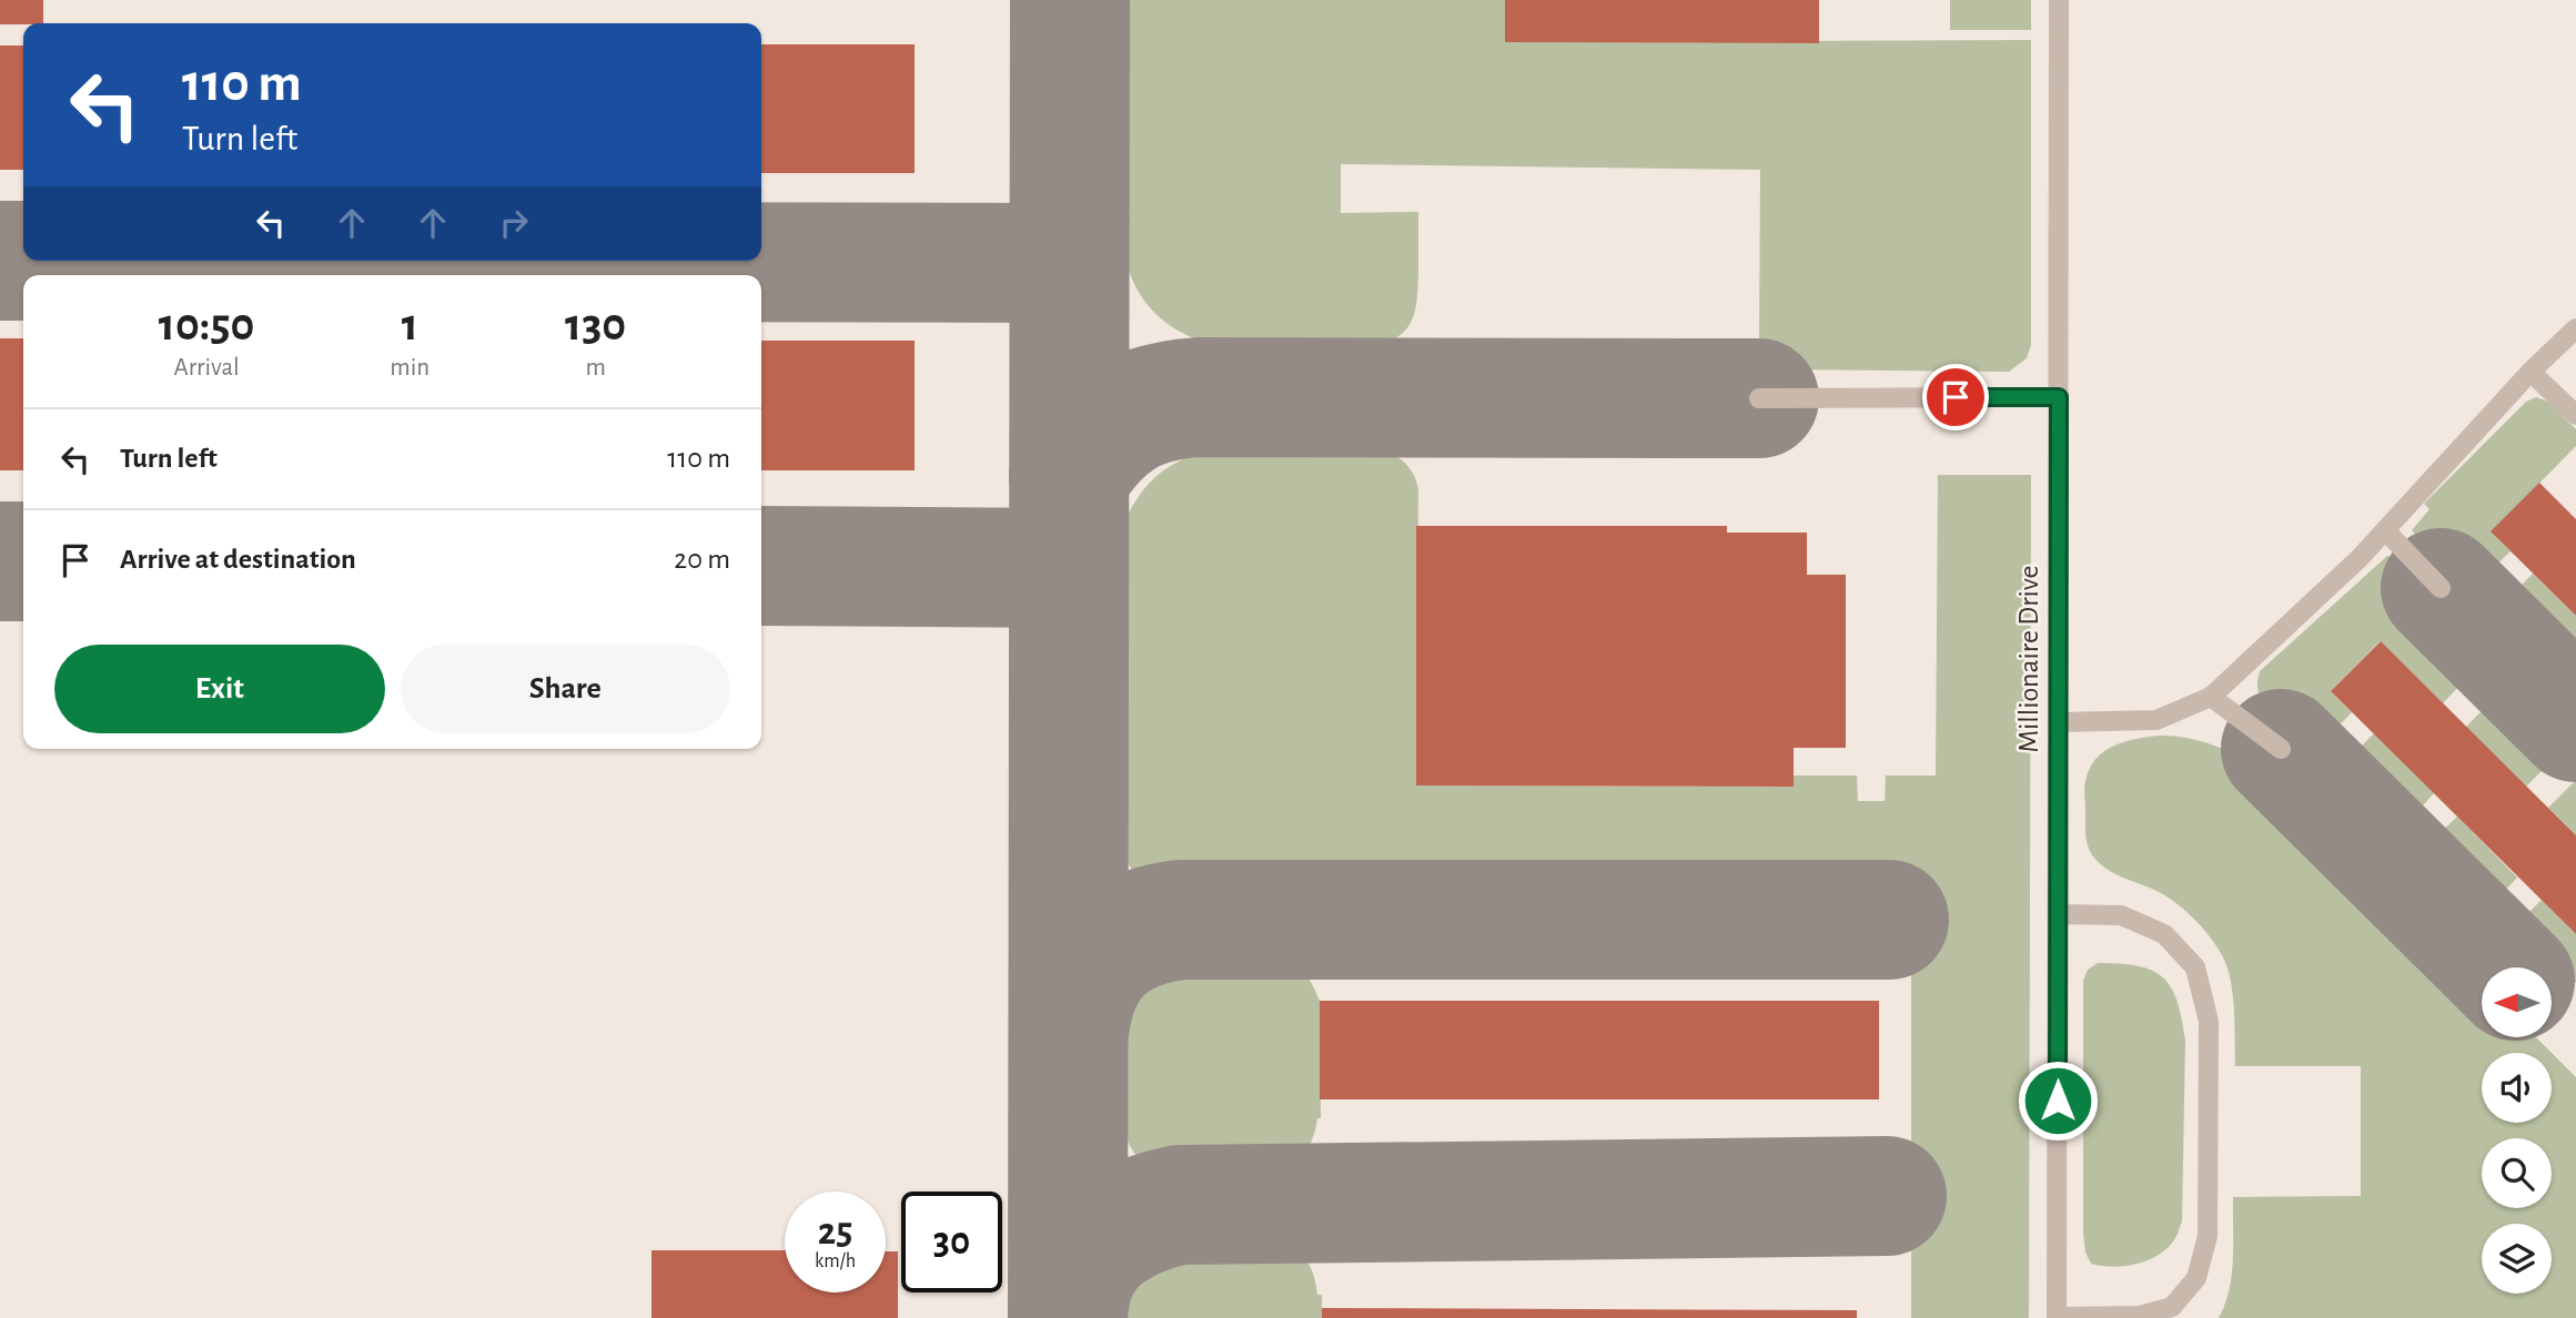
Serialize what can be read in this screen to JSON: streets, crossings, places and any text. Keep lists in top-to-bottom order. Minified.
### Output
{"streets":{"street":["Millionaire Drive"]},"north":"left","page":{"turn":["110 m","Turn left"],"eta":["10:50","Arrival","1","min","130","m"],"list":[{"name":"Turn left","value":"110 m"},{"name":"Arrive at destination","value":"20 m"}],"buttons":["Exit","Share"],"speed":"25 km/h","limit":"30"}}
